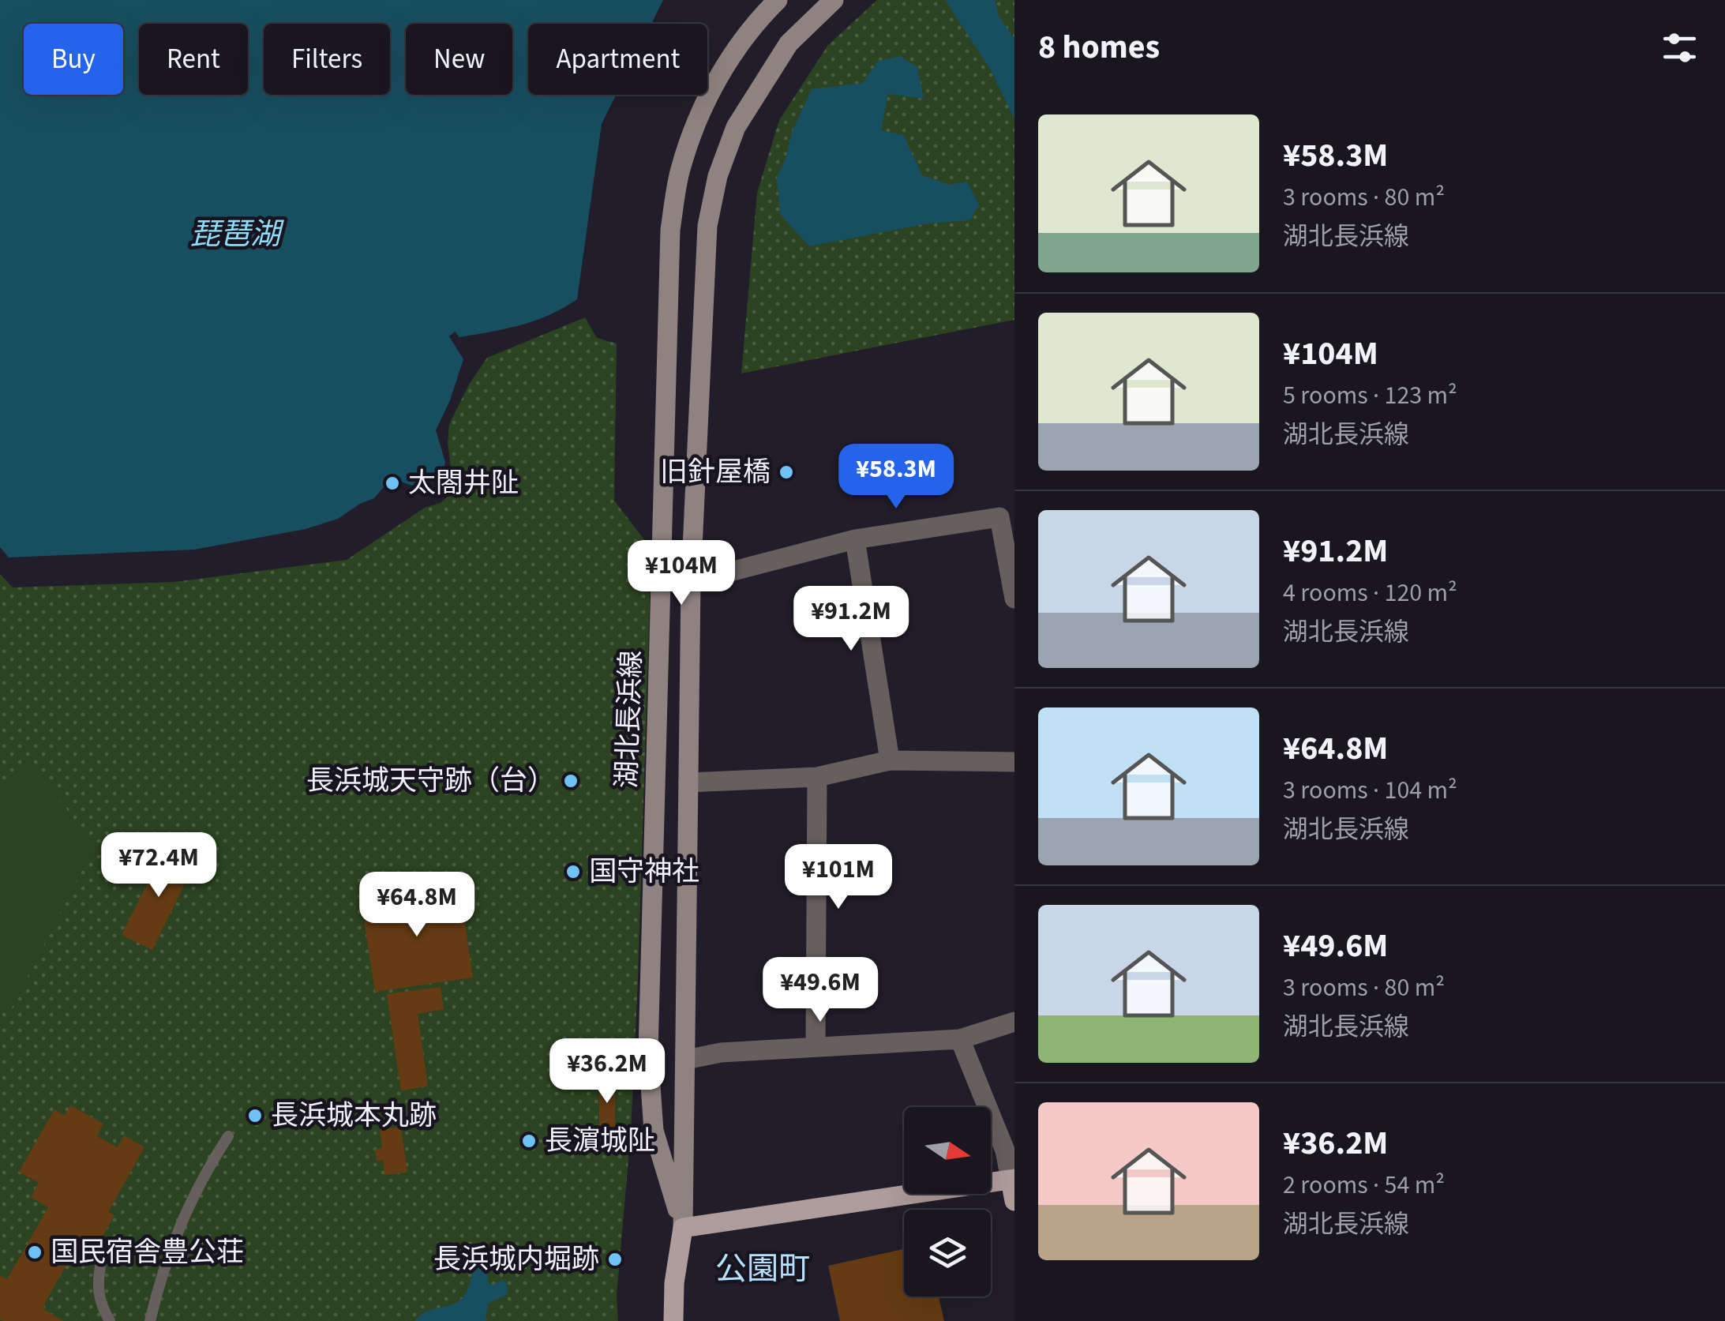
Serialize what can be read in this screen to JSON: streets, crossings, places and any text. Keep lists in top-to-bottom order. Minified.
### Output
{"streets":{"main road":["湖北長浜線"]},"districts":["公園町"],"water":["琵琶湖"],"places":["旧針屋橋","太閤井阯","長浜城天守跡（台）","国守神社","長浜城本丸跡","長濵城阯","国民宿舎豊公荘","長浜城内堀跡"],"north":"right","page":{"heading":"8 homes","chip":["Buy","Rent","Filters","New","Apartment"],"list":[{"name":"¥58.3M","note":"3 rooms · 80 m² · 湖北長浜線"},{"name":"¥104M","note":"5 rooms · 123 m² · 湖北長浜線"},{"name":"¥91.2M","note":"4 rooms · 120 m² · 湖北長浜線"},{"name":"¥64.8M","note":"3 rooms · 104 m² · 湖北長浜線"},{"name":"¥49.6M","note":"3 rooms · 80 m² · 湖北長浜線"},{"name":"¥36.2M","note":"2 rooms · 54 m² · 湖北長浜線"}],"price":["¥58.3M","¥104M","¥91.2M","¥72.4M","¥101M","¥64.8M","¥49.6M","¥36.2M"]}}
